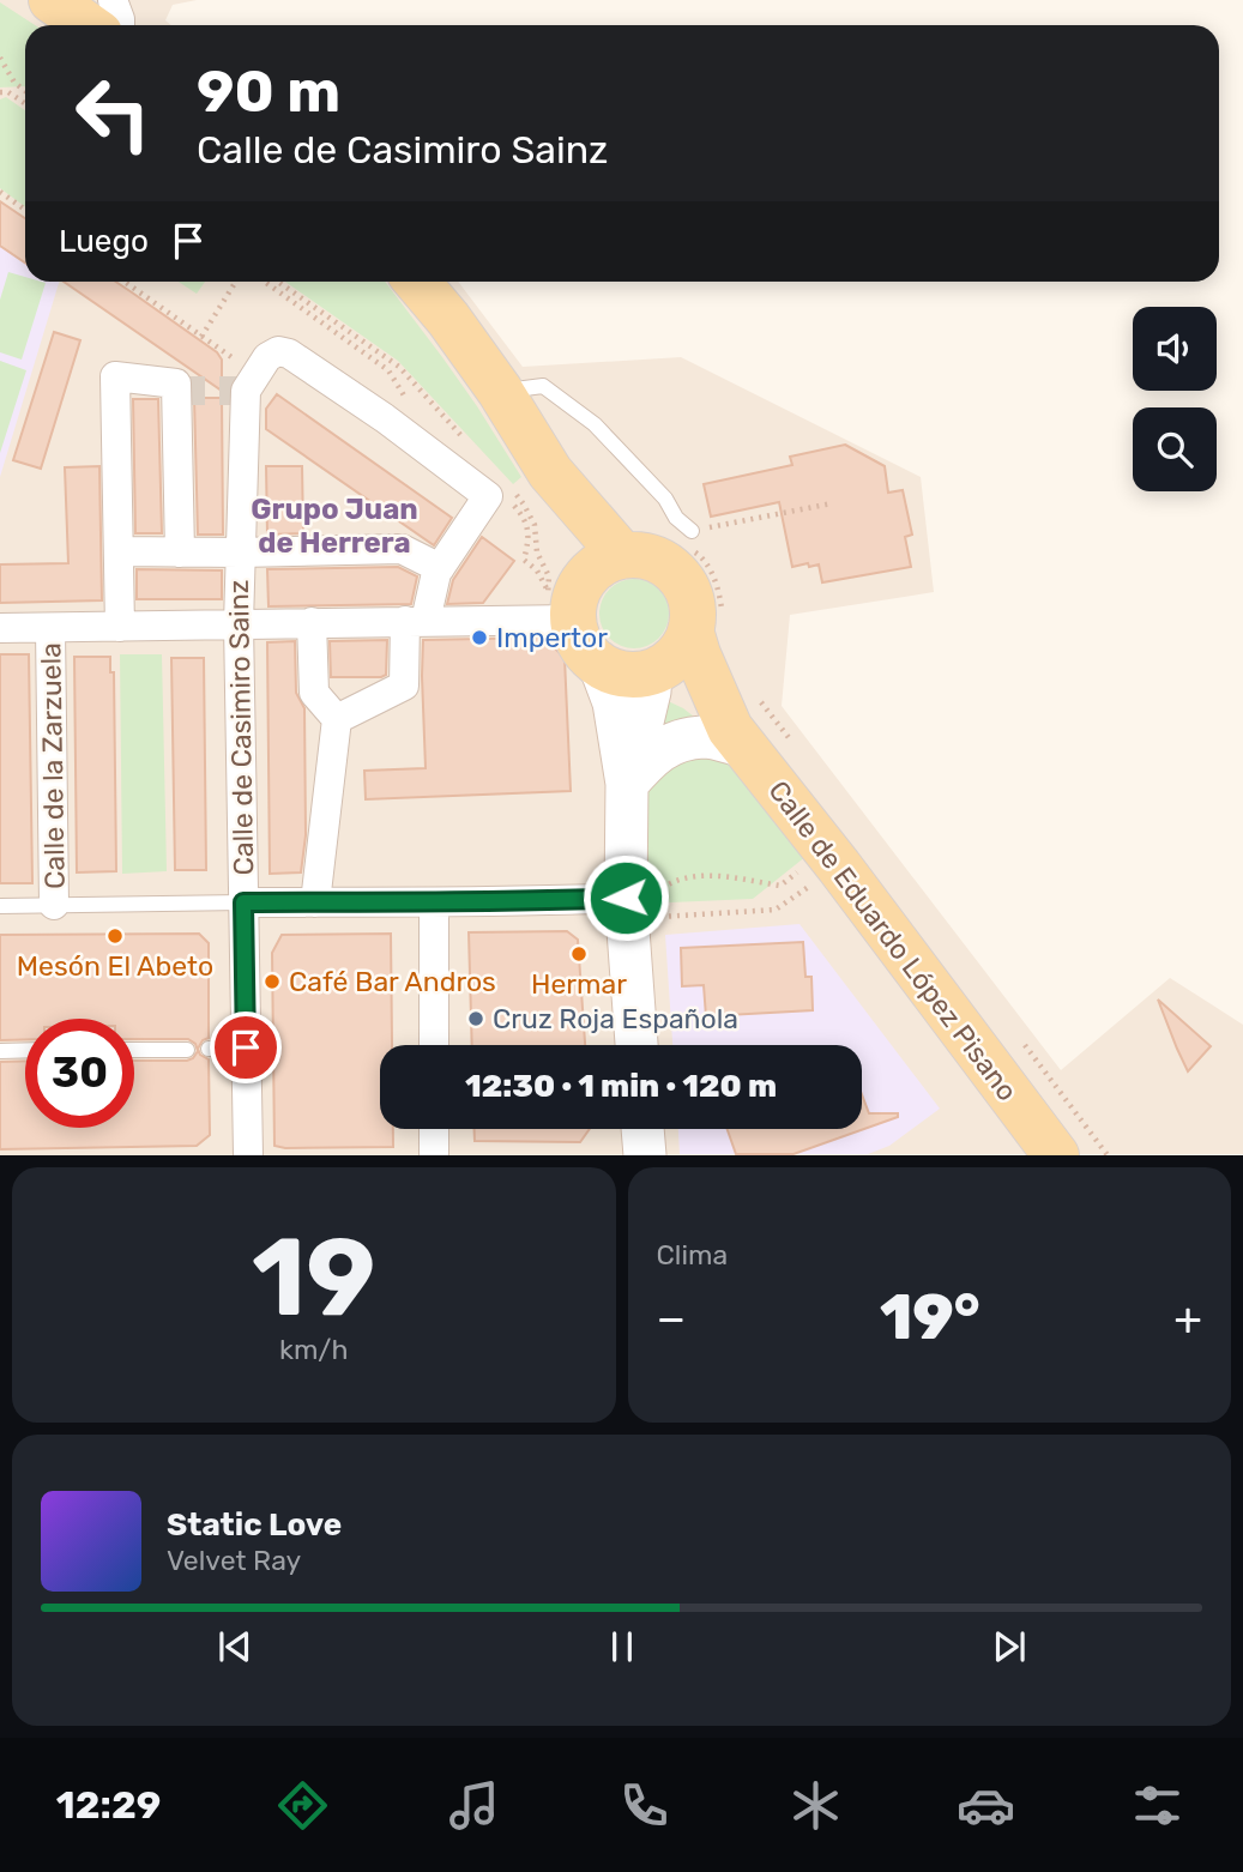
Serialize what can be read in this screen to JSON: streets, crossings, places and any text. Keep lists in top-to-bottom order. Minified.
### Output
{"streets":{"main road":["Calle de Eduardo López Pisano"],"street":["Calle de Casimiro Sainz","Calle de la Zarzuela"]},"districts":["Grupo Juan de Herrera"],"places":["Impertor","Mesón El Abeto","Hermar","Café Bar Andros","Cruz Roja Española"],"page":{"turn":["90 m","Calle de Casimiro Sainz"],"then":"Luego","limit":"30","trip":"12:30 · 1 min · 120 m","tile":[["19","km/h"],"Clima"],"heat":["−","19°","+"],"song":["Static Love","Velvet Ray"],"tabs":"12:29"}}
